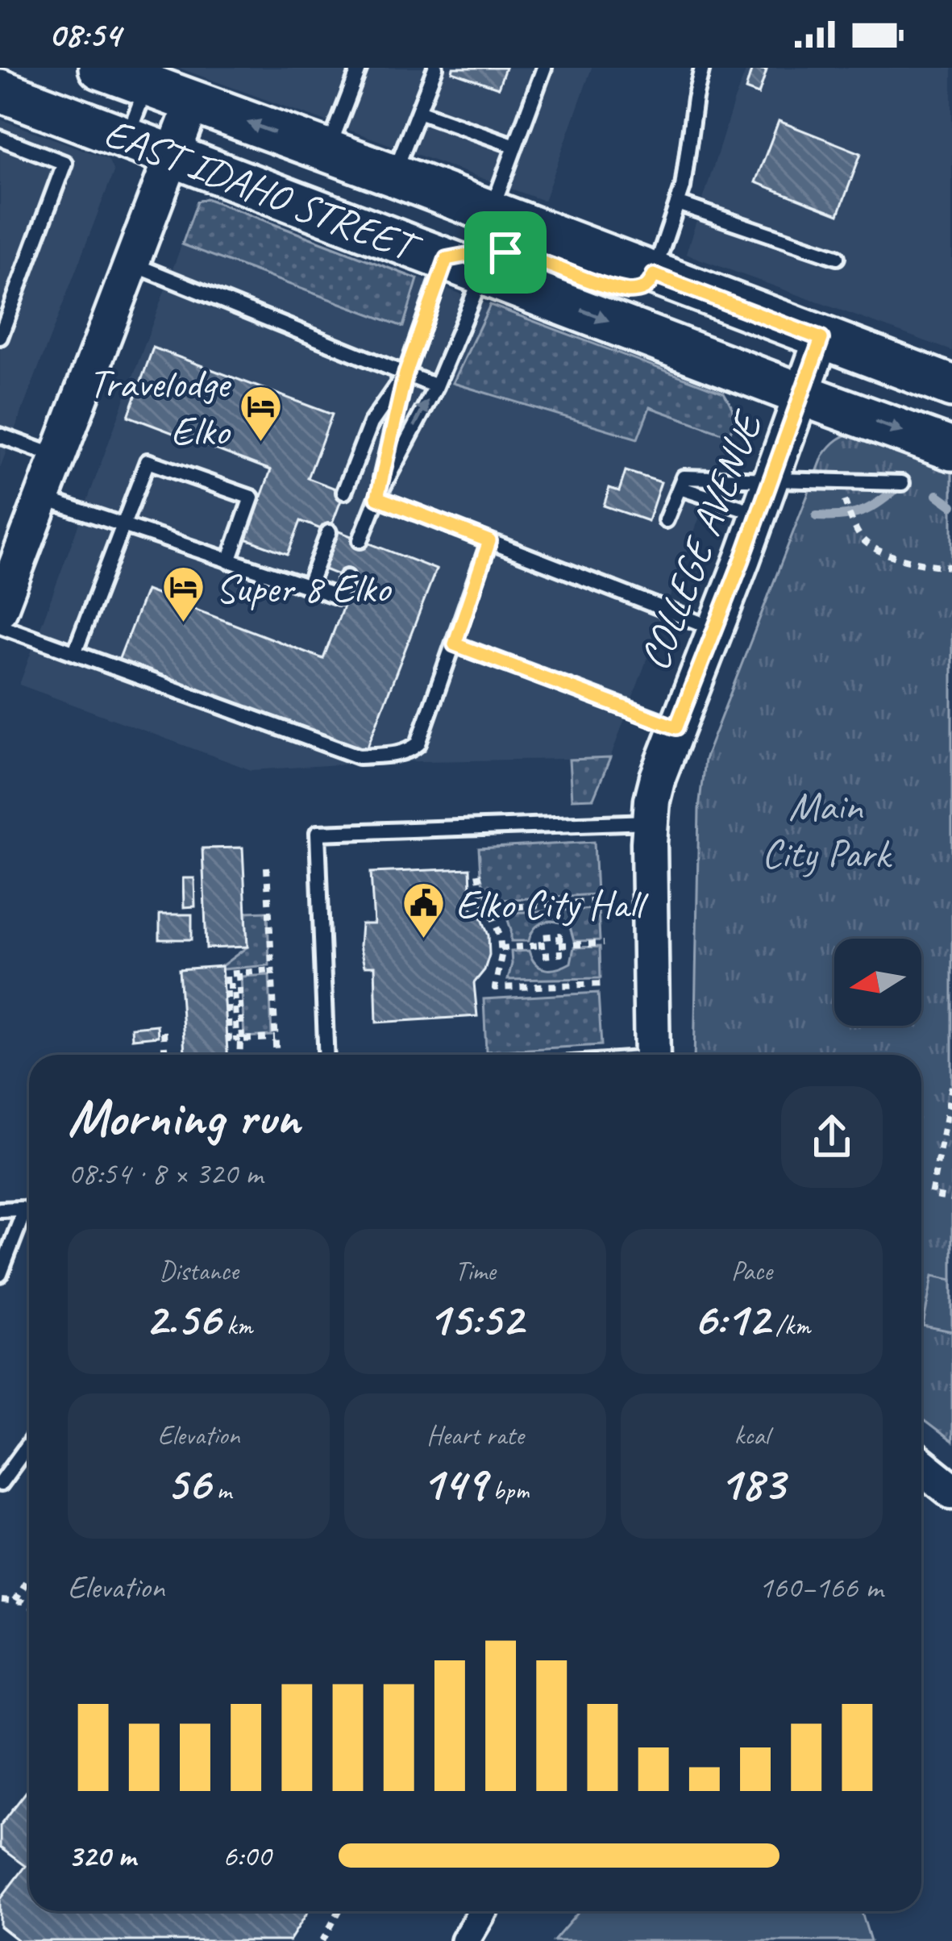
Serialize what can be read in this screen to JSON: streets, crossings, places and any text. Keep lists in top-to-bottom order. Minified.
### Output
{"streets":{"main road":["EAST IDAHO STREET"],"street":["COLLEGE AVENUE"]},"crossings":[["EAST IDAHO STREET","COLLEGE AVENUE"]],"parks":["Main City Park"],"places":{"hotel":["Travelodge Elko","Super 8 Elko"],"public building":["Elko City Hall"]},"north":"left","page":{"status":"08:54","heading":["Morning run","08:54 · 8 × 320 m"],"stats":[["Distance","2.56 km"],["Time","15:52"],["Pace","6:12 /km"],["Elevation","56 m"],["Heart rate","149 bpm"],["kcal","183"]],"chart":["Elevation","160–166 m"],"list":[{"name":"320 m","note":"6:00"}]}}
